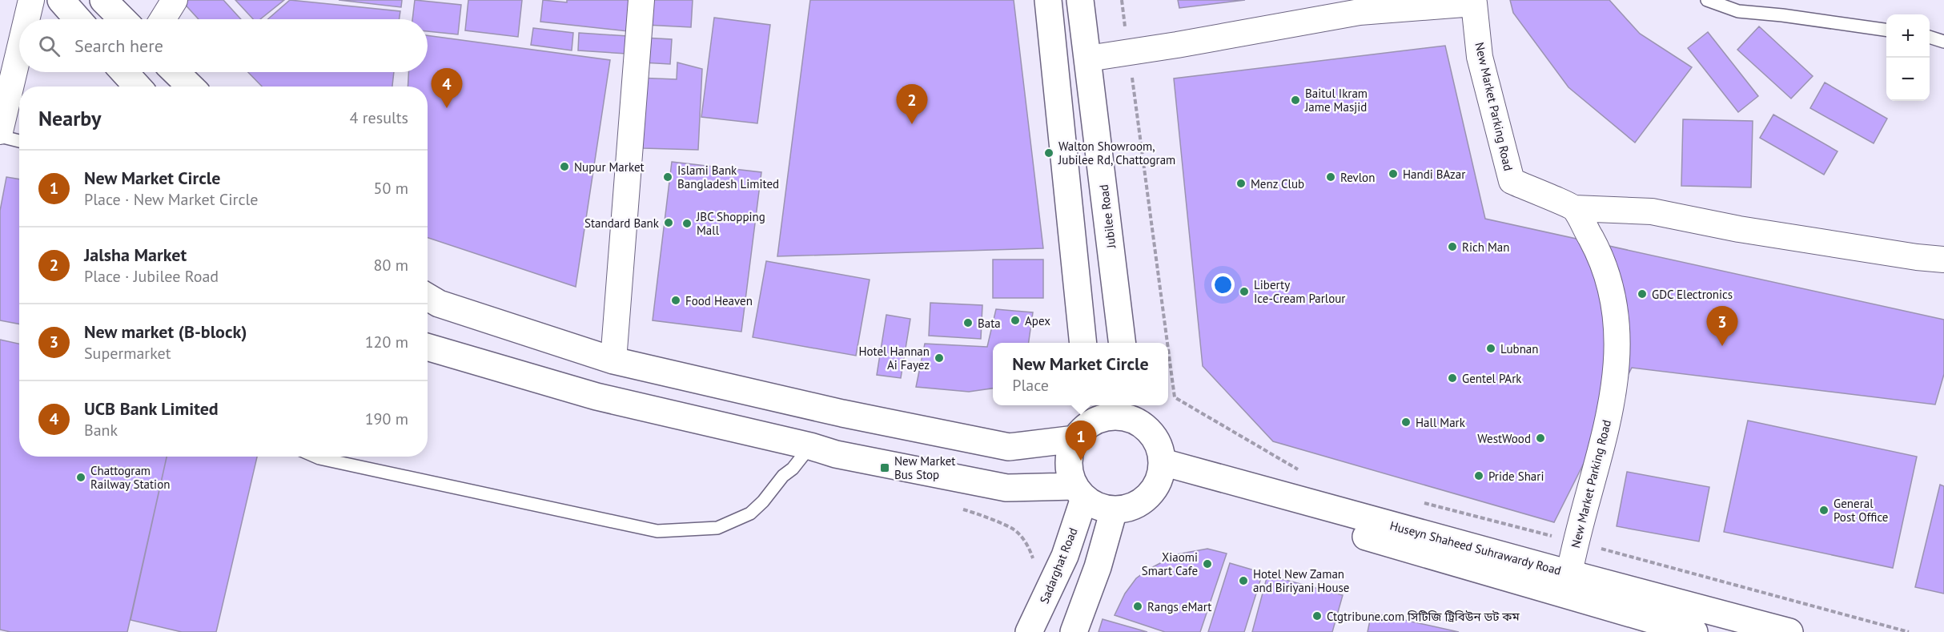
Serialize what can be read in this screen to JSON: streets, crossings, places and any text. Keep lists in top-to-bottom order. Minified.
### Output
{"streets":{"main road":["Jubilee Road","Huseyn Shaheed Suhrawardy Road","Sadarghat Road"],"street":["New Market Parking Road"]},"crossings":[["New Market Parking Road","Jubilee Road"],["New Market Parking Road","Huseyn Shaheed Suhrawardy Road"],["Huseyn Shaheed Suhrawardy Road","Sadarghat Road"]],"places":{"other":["Baitul Ikram Jame Masjid","Walton Showroom, Jubilee Rd, Chattogram","Nupur Market","Handi BAzar","Islami Bank Bangladesh Limited","Revlon","Menz Club","Standard Bank","JBC Shopping Mall","Rich Man","Liberty Ice-Cream Parlour","GDC Electronics","Food Heaven","Apex","Bata","Lubnan","Hotel Hannan Ai Fayez","Gentel PArk","Hall Mark","WestWood","Pride Shari","Chattogram Railway Station","General Post Office","Xiaomi Smart Cafe","Hotel New Zaman and Biriyani House","Rangs eMart","Ctgtribune.com সিটিজি ট্রিবিউন ডট কম"],"transit":["New Market Bus Stop"]},"page":{"map_buttons":["+","−"],"search":"Search here","pins":["4","2","3","1"],"heading":["Nearby","4 results"],"list":[{"mark":"1","name":"New Market Circle","note":"Place · New Market Circle","value":"50 m"},{"mark":"2","name":"Jalsha Market","note":"Place · Jubilee Road","value":"80 m"},{"mark":"3","name":"New market (B-block)","note":"Supermarket","value":"120 m"},{"mark":"4","name":"UCB Bank Limited","note":"Bank","value":"190 m"}],"popup":["New Market Circle","Place"]}}
